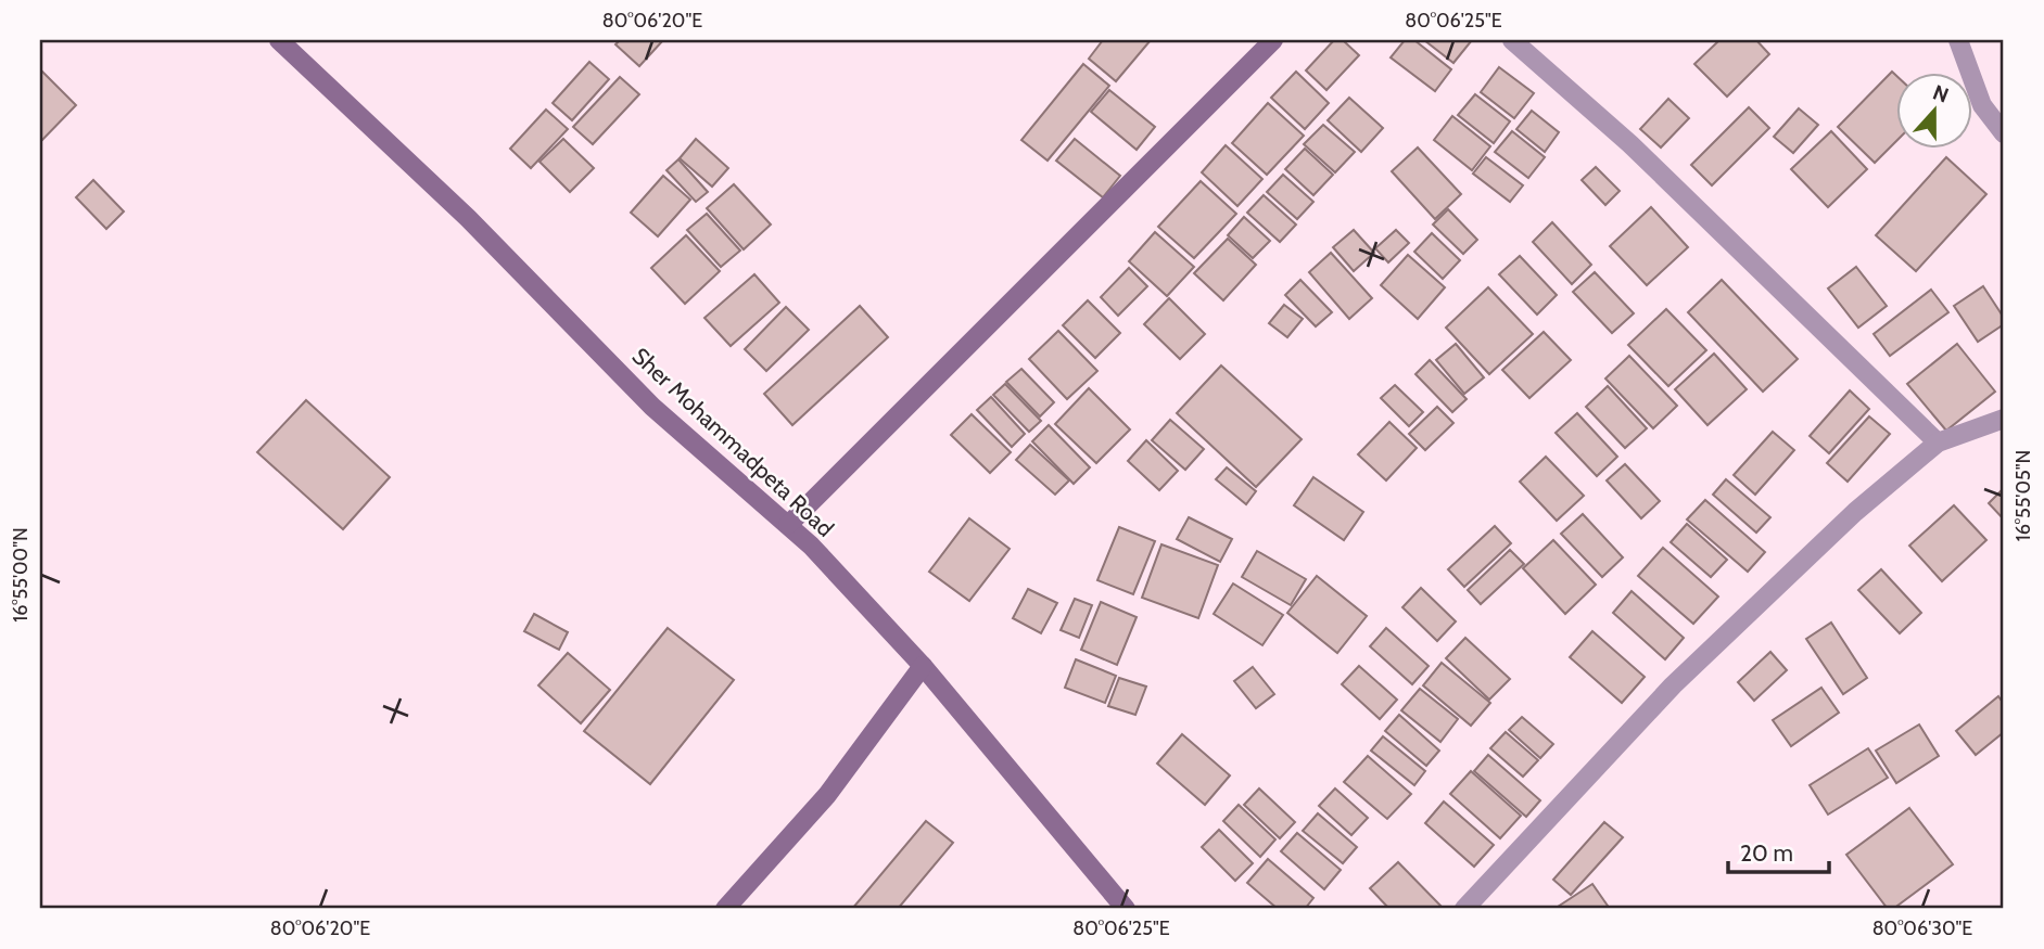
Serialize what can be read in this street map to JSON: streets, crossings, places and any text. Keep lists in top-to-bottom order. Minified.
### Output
{"streets":{"main road":["Sher Mohammadpeta Road"]},"scale_bar":"20 m","north":"top","coordinates":["80°06'20\"E","80°06'25\"E","16°55'05\"N","16°55'00\"N","80°06'30\"E"]}
